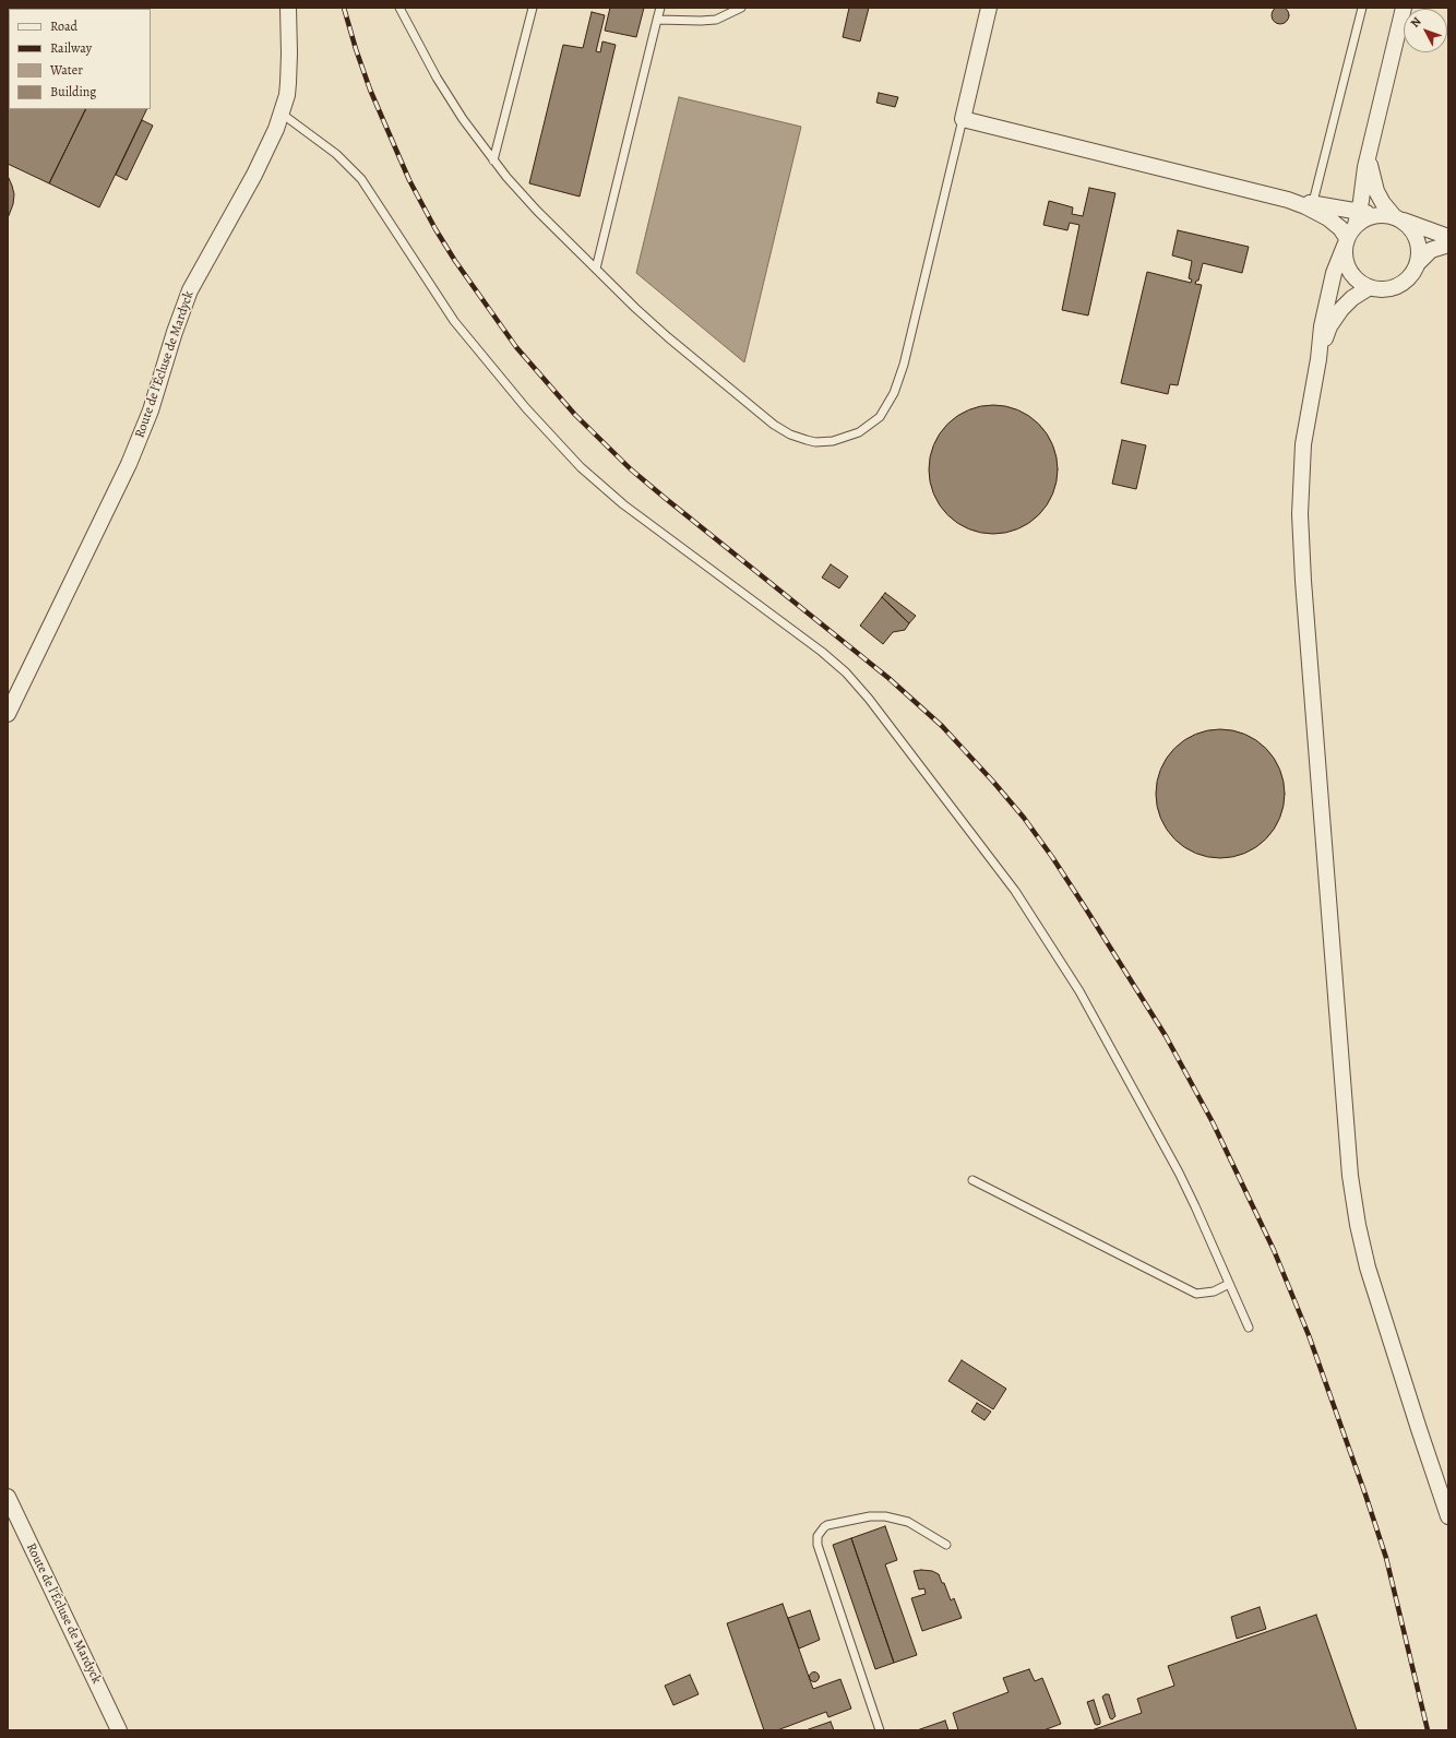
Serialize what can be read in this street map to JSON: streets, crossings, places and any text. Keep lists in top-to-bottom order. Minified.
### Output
{"streets":{"street":["Route de l'Écluse de Mardyck"]},"legend":["Road","Railway","Water","Building"],"north":"top left"}
